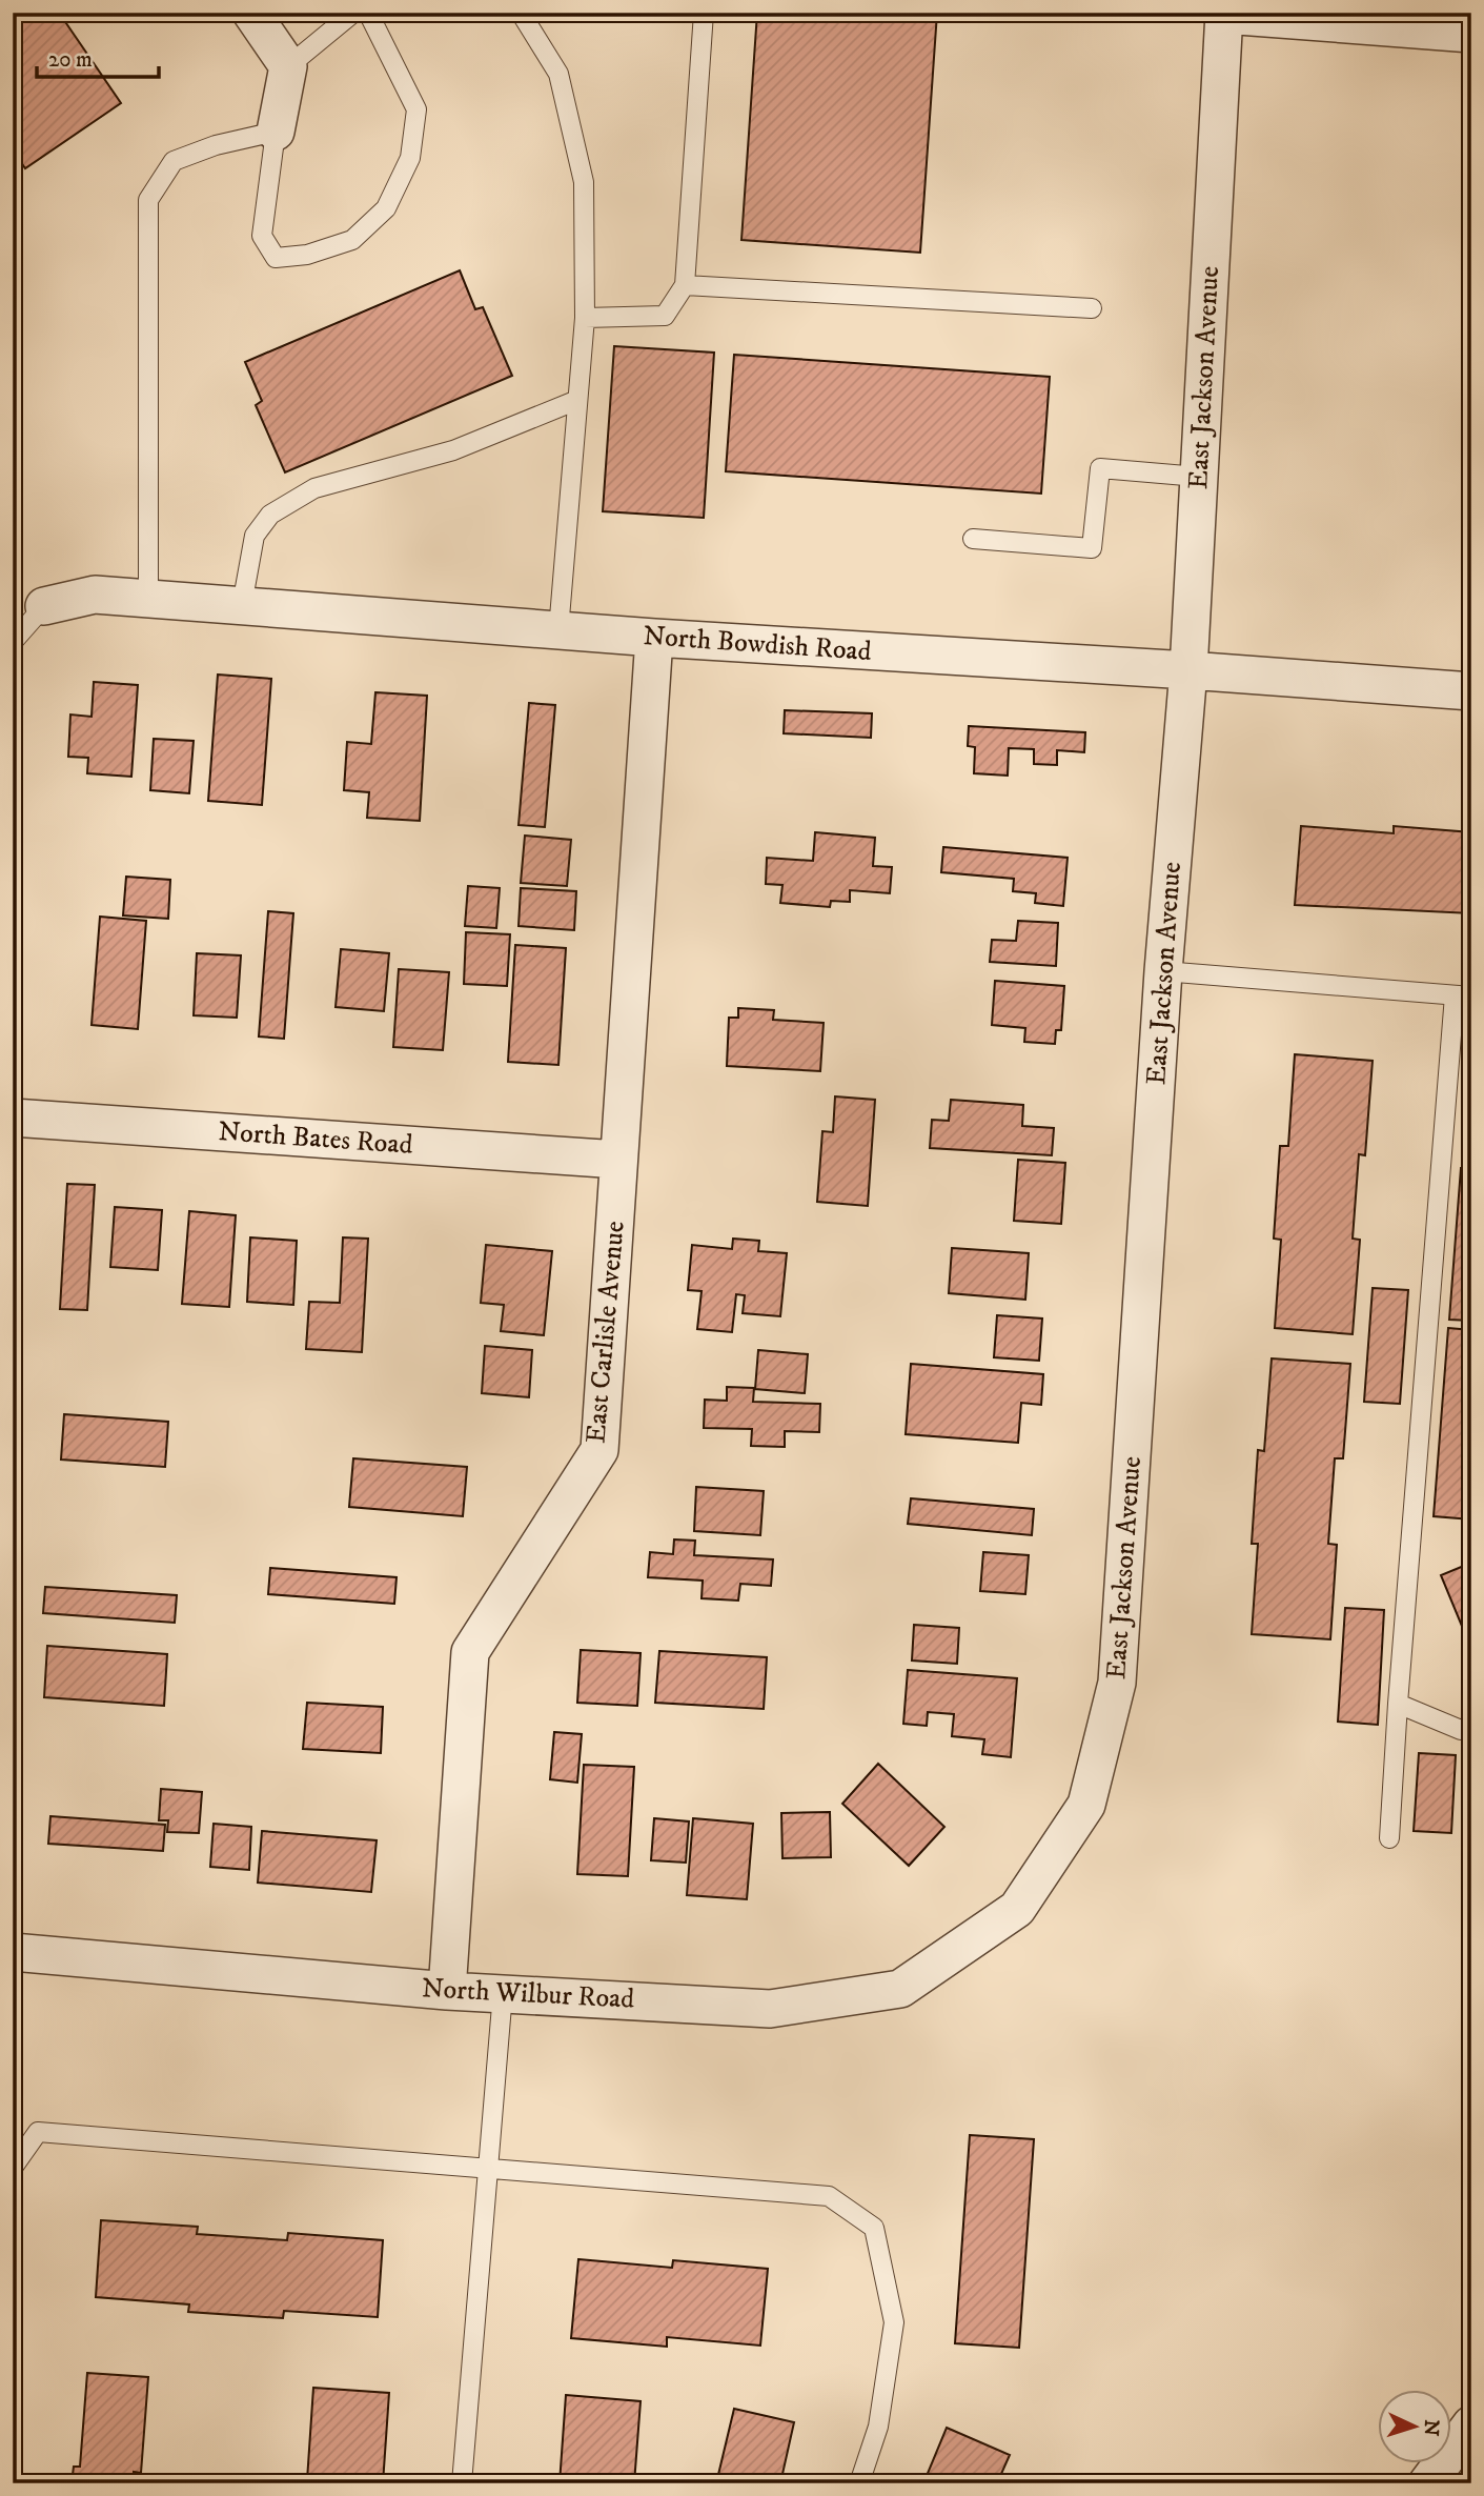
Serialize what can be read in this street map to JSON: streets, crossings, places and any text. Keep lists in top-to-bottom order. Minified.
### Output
{"streets":{"street":["East Jackson Avenue","North Bowdish Road","North Bates Road","East Carlisle Avenue","North Wilbur Road"]},"crossings":[["East Jackson Avenue","North Bowdish Road"],["East Jackson Avenue","North Wilbur Road"],["North Bowdish Road","East Carlisle Avenue"],["North Bates Road","East Carlisle Avenue"],["East Carlisle Avenue","North Wilbur Road"]],"scale_bar":"20 m","north":"right"}
